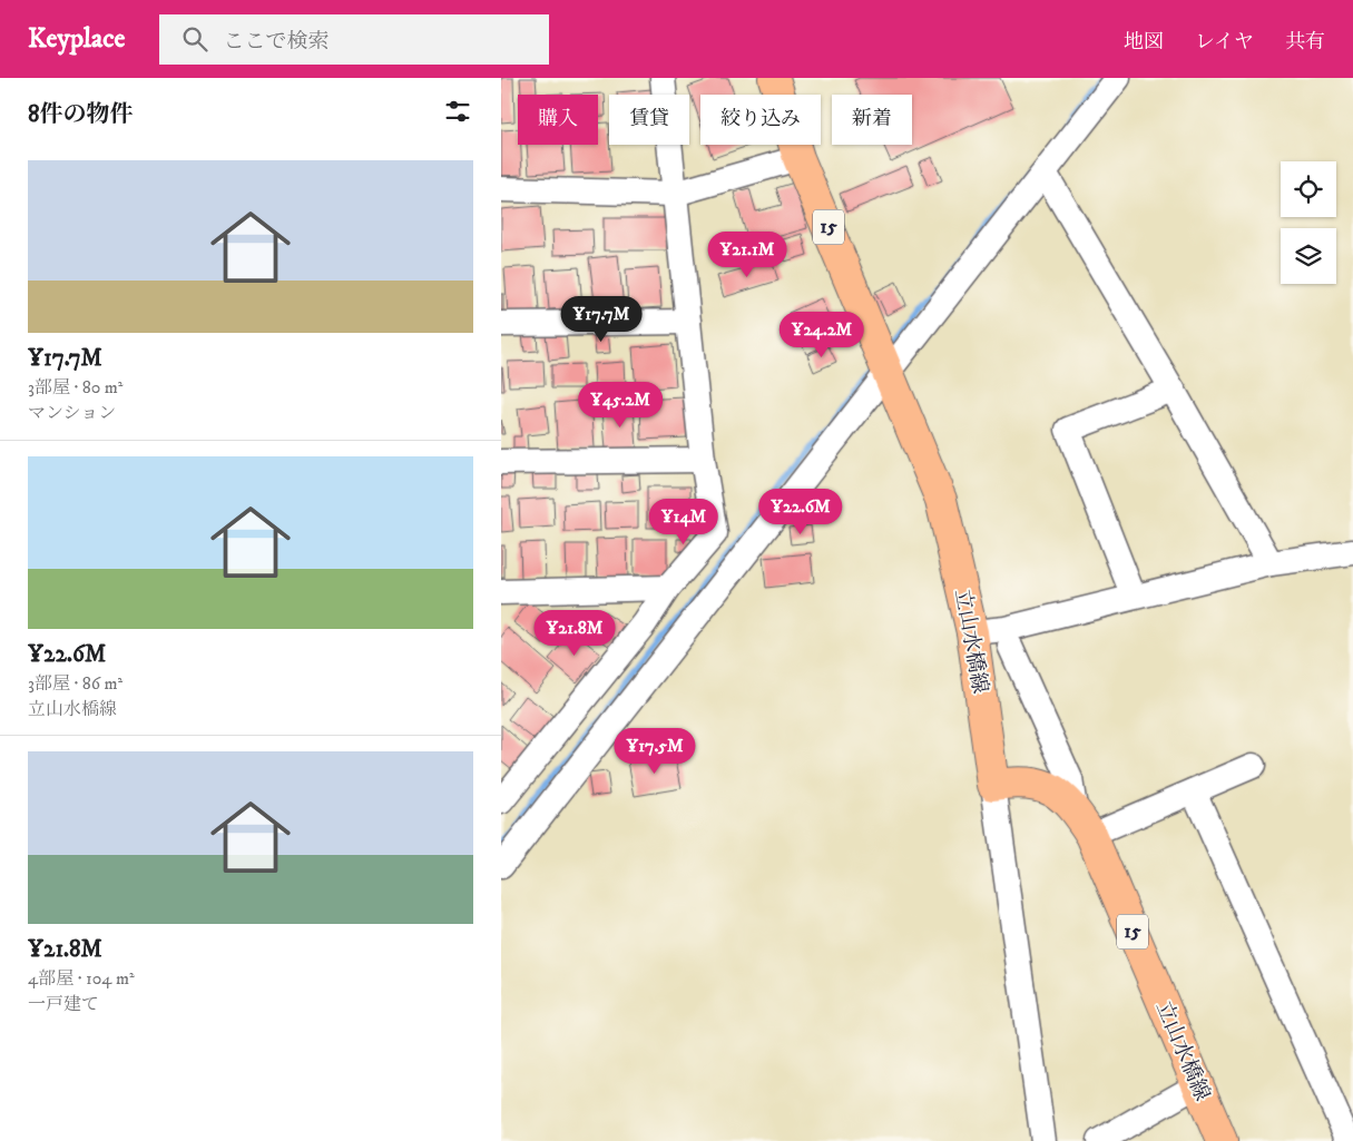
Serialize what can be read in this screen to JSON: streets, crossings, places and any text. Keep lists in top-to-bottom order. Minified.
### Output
{"streets":{"main road":["15","立山水橋線"]},"page":{"header":"Keyplace","search":"ここで検索","nav":["地図","レイヤ","共有"],"heading":"8件の物件","chip":["購入","賃貸","絞り込み","新着"],"list":[{"name":"¥17.7M","note":"3部屋 · 80 m² · マンション"},{"name":"¥22.6M","note":"3部屋 · 86 m² · 立山水橋線"},{"name":"¥21.8M","note":"4部屋 · 104 m² · 一戸建て"}],"price":["¥21.1M","¥17.7M","¥24.2M","¥45.2M","¥22.6M","¥14M","¥21.8M","¥17.5M"]}}
